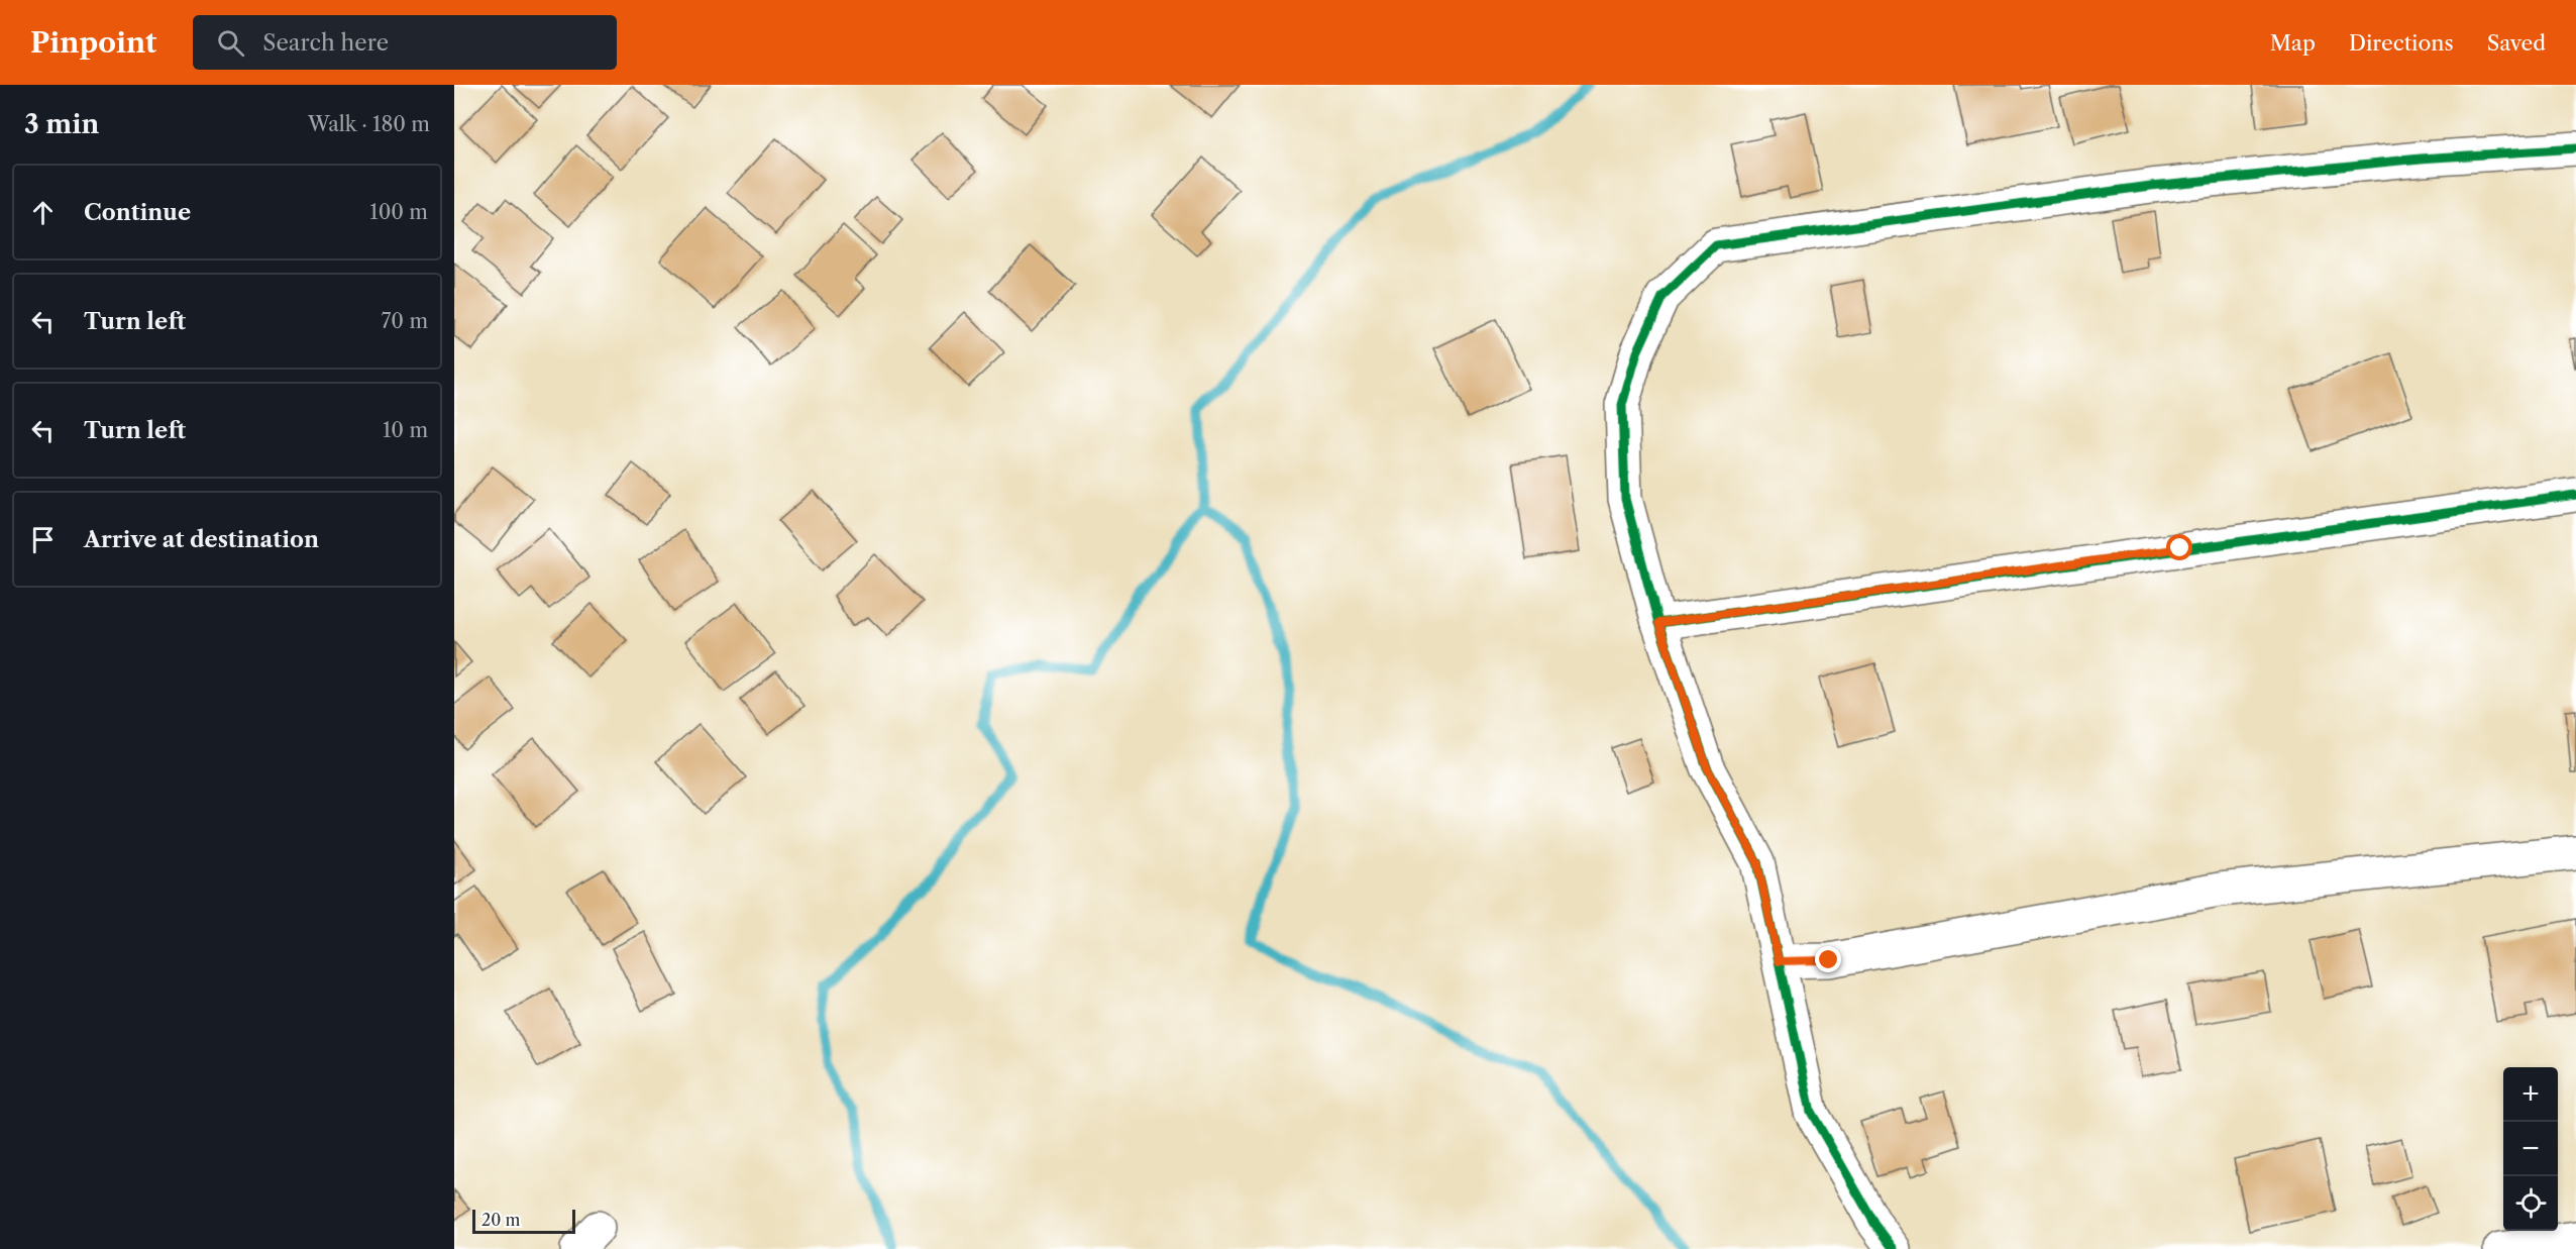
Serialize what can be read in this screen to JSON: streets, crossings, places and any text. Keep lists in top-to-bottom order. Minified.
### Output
{"scale_bar":"20 m","page":{"header":"Pinpoint","search":"Search here","nav":["Map","Directions","Saved"],"heading":["3 min","Walk · 180 m"],"list":[["Continue","100 m"],["Turn left","70 m"],["Turn left","10 m"],"Arrive at destination"],"map_buttons":["+","−"],"scale":"20 m"}}
